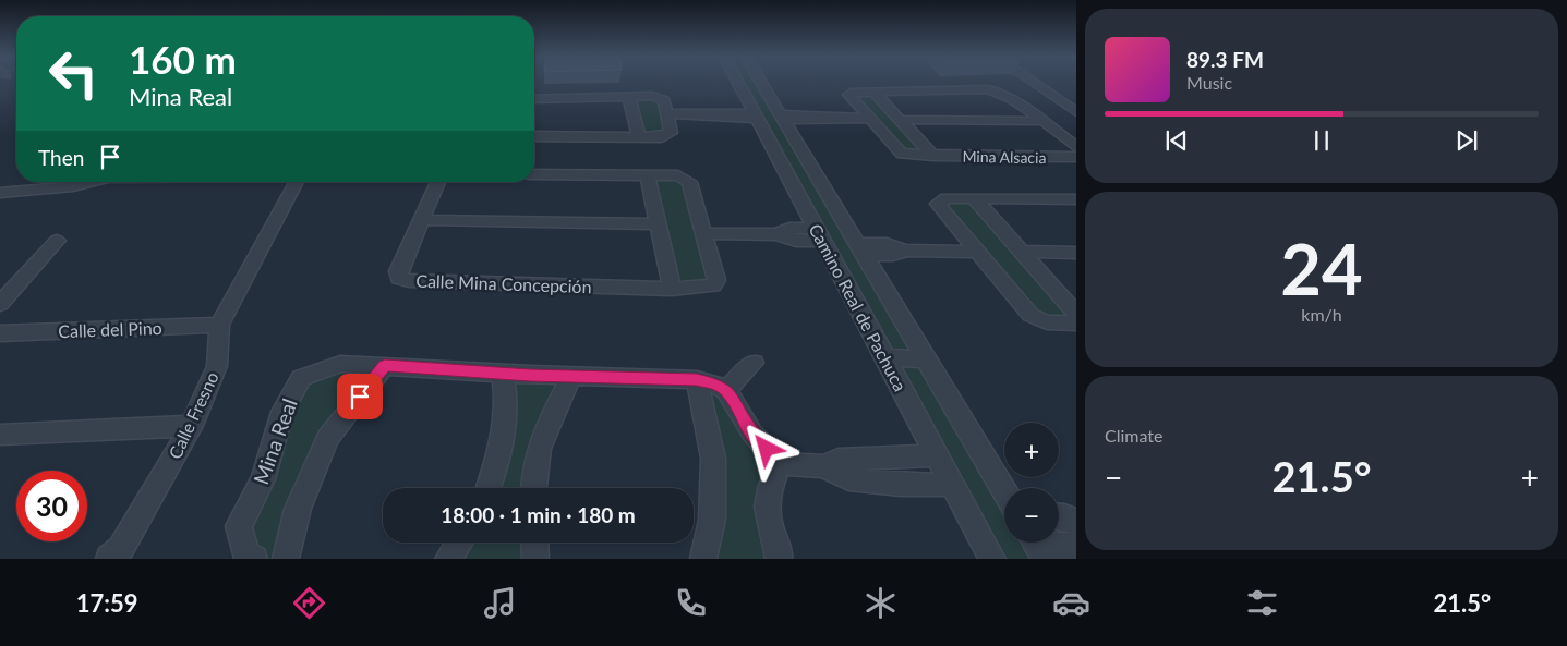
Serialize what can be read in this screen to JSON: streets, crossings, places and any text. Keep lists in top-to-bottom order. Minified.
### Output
{"streets":{"street":["Mina Alsacia","Calle Mina Concepción","Camino Real de Pachuca","Calle del Pino","Calle Fresno","Mina Real"]},"crossings":[["Calle del Pino","Calle Fresno"]],"page":{"turn":["160 m","Mina Real"],"song":["89.3 FM","Music"],"then":"Then","tile":[["24","km/h"],"Climate"],"map_buttons":["+","−"],"heat":["−","21.5°","+"],"limit":"30","trip":"18:00 · 1 min · 180 m","tabs":["17:59","21.5°"]}}
